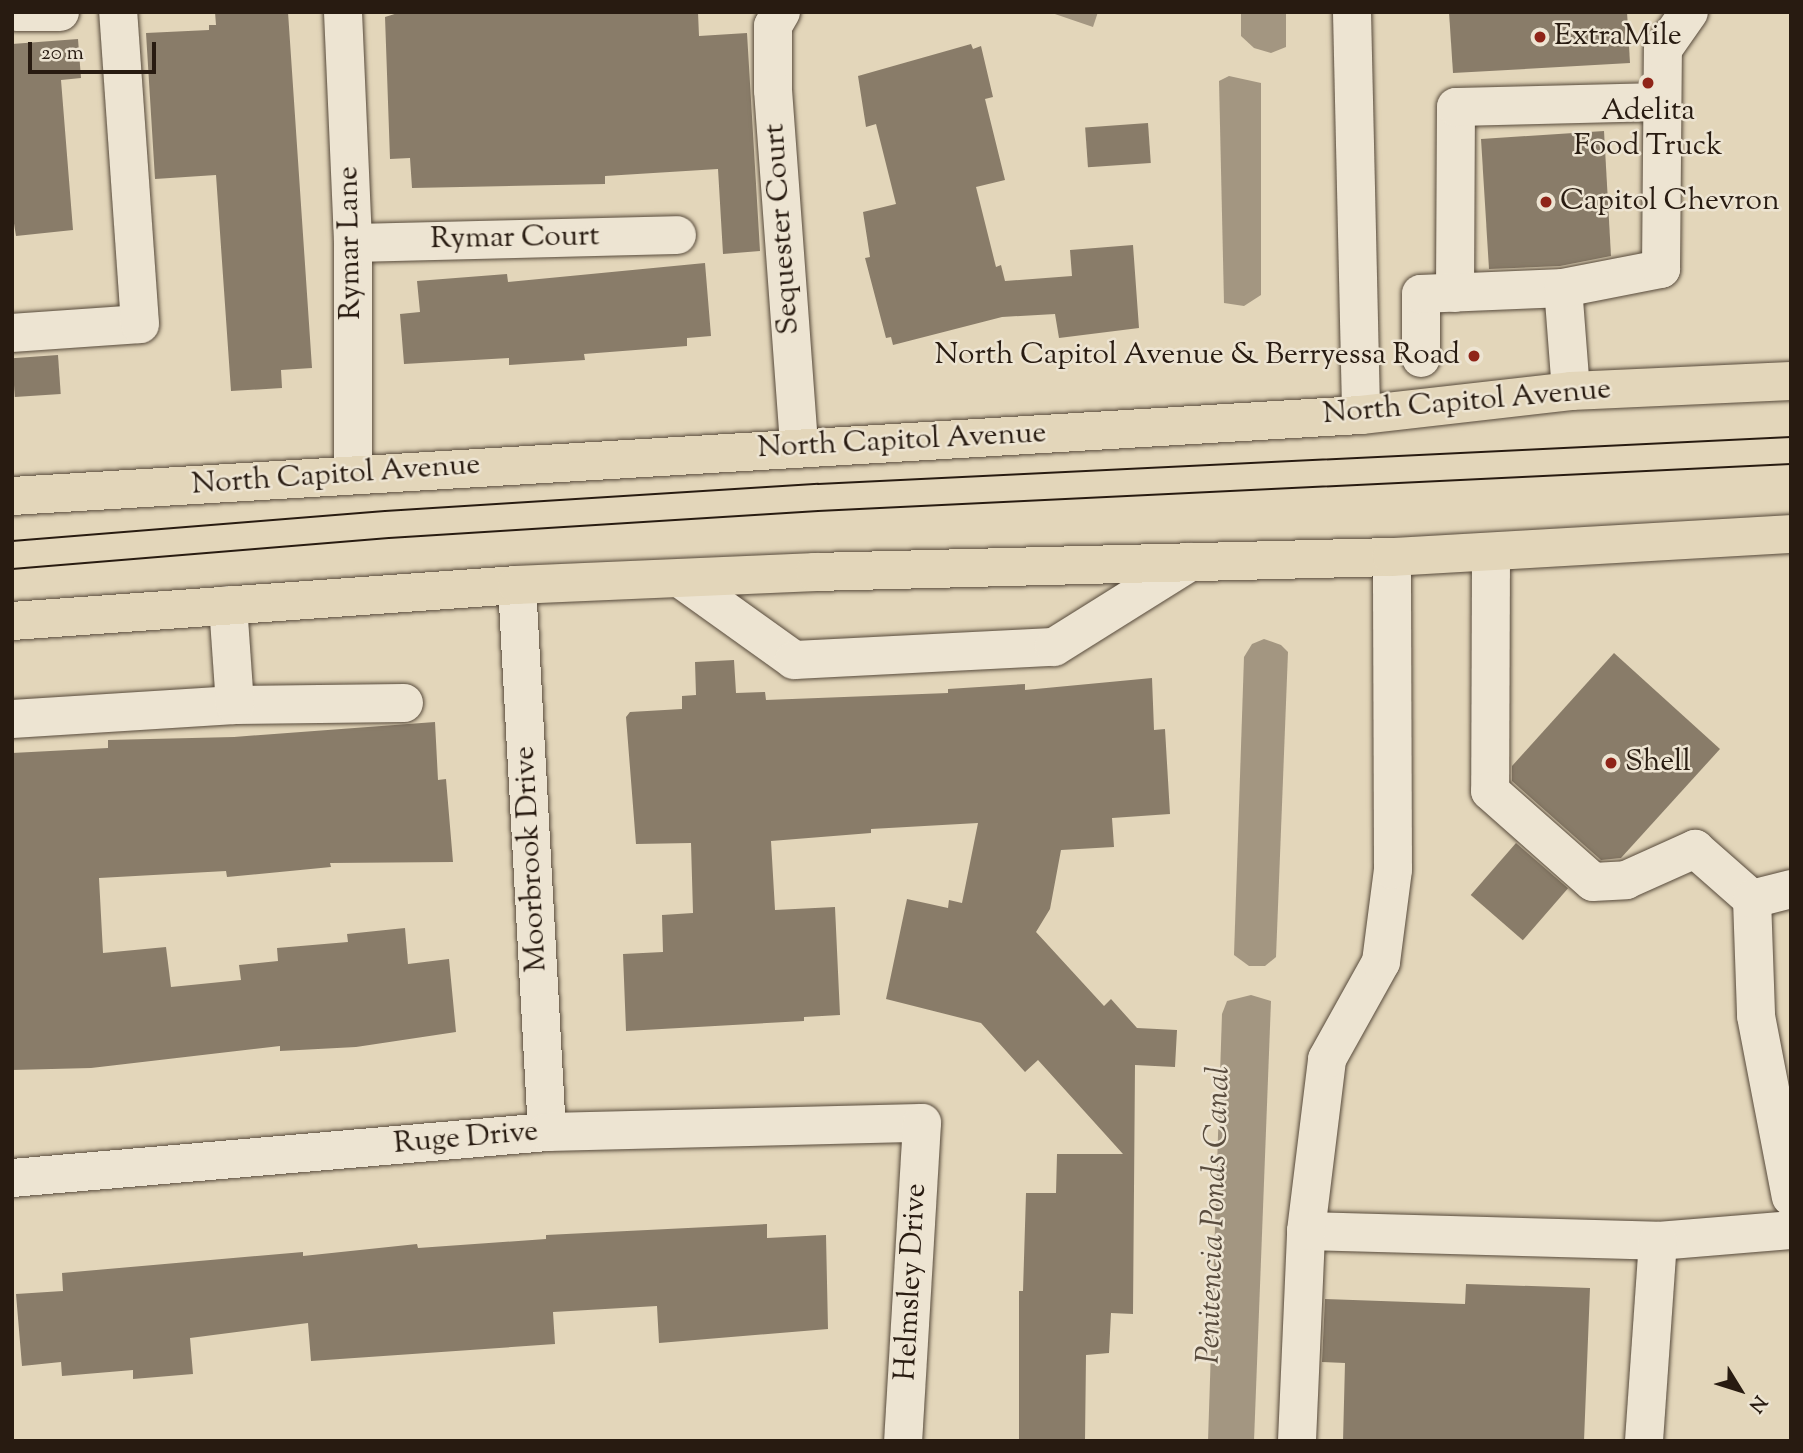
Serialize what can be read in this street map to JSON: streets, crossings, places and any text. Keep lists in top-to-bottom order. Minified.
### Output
{"streets":{"main road":["North Capitol Avenue"],"street":["Sequester Court","Rymar Court","Rymar Lane","Moorbrook Drive","Ruge Drive","Helmsley Drive"]},"crossings":[["Sequester Court","North Capitol Avenue"],["Rymar Court","Rymar Lane"],["Rymar Lane","North Capitol Avenue"],["Moorbrook Drive","Ruge Drive"],["Ruge Drive","Helmsley Drive"]],"water":["Penitencia Ponds Canal"],"places":["ExtraMile","Adelita Food Truck","Capitol Chevron","North Capitol Avenue & Berryessa Road","Shell"],"scale_bar":"20 m","north":"bottom right"}
